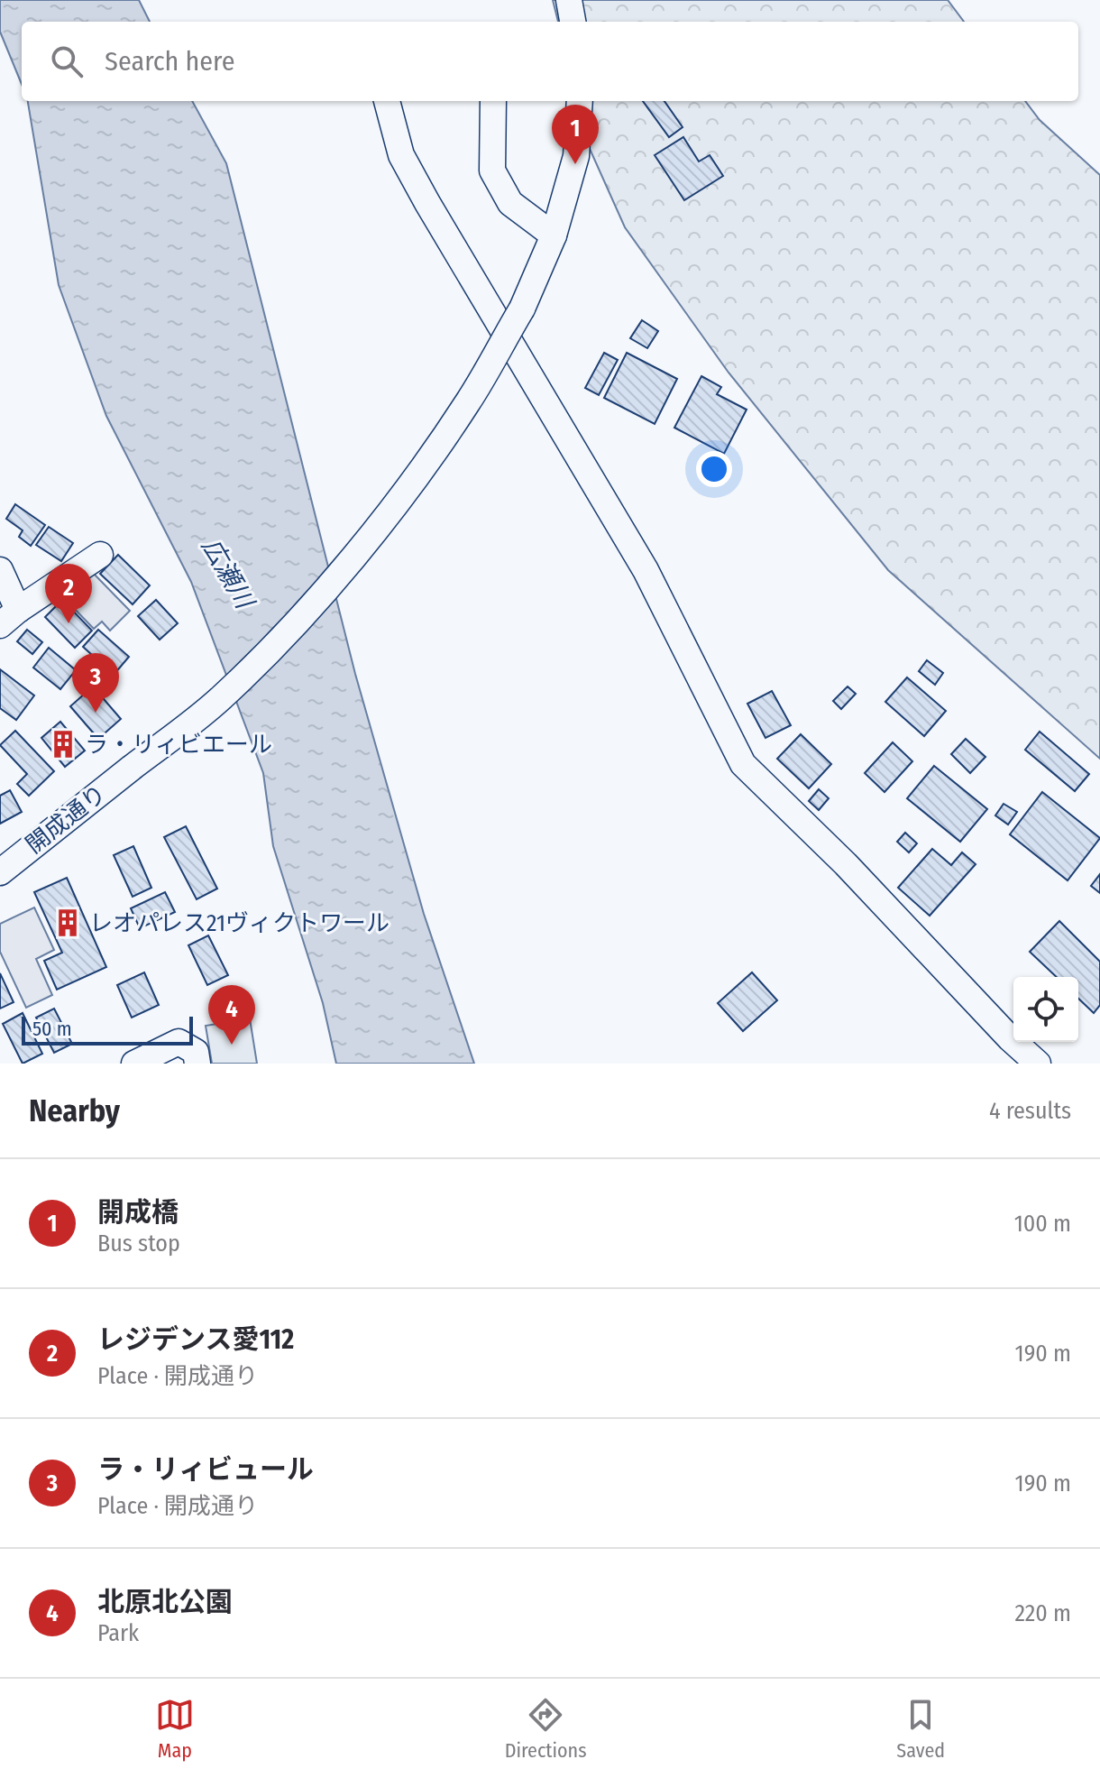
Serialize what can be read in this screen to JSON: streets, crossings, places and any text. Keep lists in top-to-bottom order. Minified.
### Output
{"streets":{"street":["開成通り"]},"water":["広瀬川"],"places":{"building":["ラ・リィビエール","レオパレス21ヴィクトワール"]},"scale_bar":"50 m","page":{"search":"Search here","pins":["1","2","3","4"],"scale":"50 m","heading":["Nearby","4 results"],"list":[{"mark":"1","name":"開成橋","note":"Bus stop","value":"100 m"},{"mark":"2","name":"レジデンス愛112","note":"Place · 開成通り","value":"190 m"},{"mark":"3","name":"ラ・リィビュール","note":"Place · 開成通り","value":"190 m"},{"mark":"4","name":"北原北公園","note":"Park","value":"220 m"}],"nav":["Map","Directions","Saved"]}}
